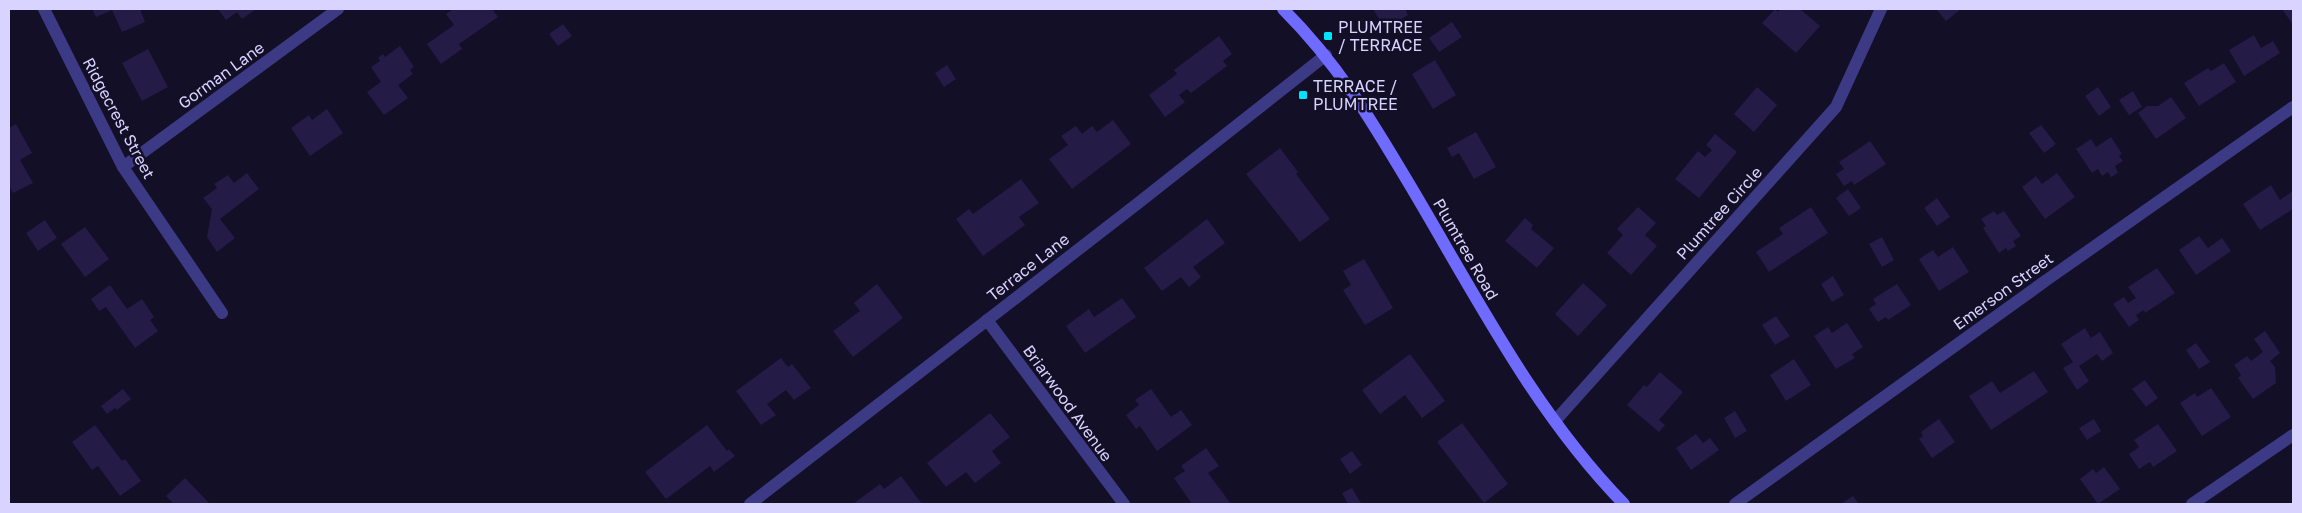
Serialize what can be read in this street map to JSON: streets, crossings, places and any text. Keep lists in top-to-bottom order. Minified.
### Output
{"streets":{"street":["Gorman Lane","Ridgecrest Street","Plumtree Circle","Plumtree Road","Terrace Lane","Emerson Street","Briarwood Avenue"]},"crossings":[["Gorman Lane","Ridgecrest Street"],["Plumtree Circle","Plumtree Road"],["Plumtree Road","Terrace Lane"],["Terrace Lane","Briarwood Avenue"]],"places":{"transit":["PLUMTREE / TERRACE","TERRACE / PLUMTREE"]}}
